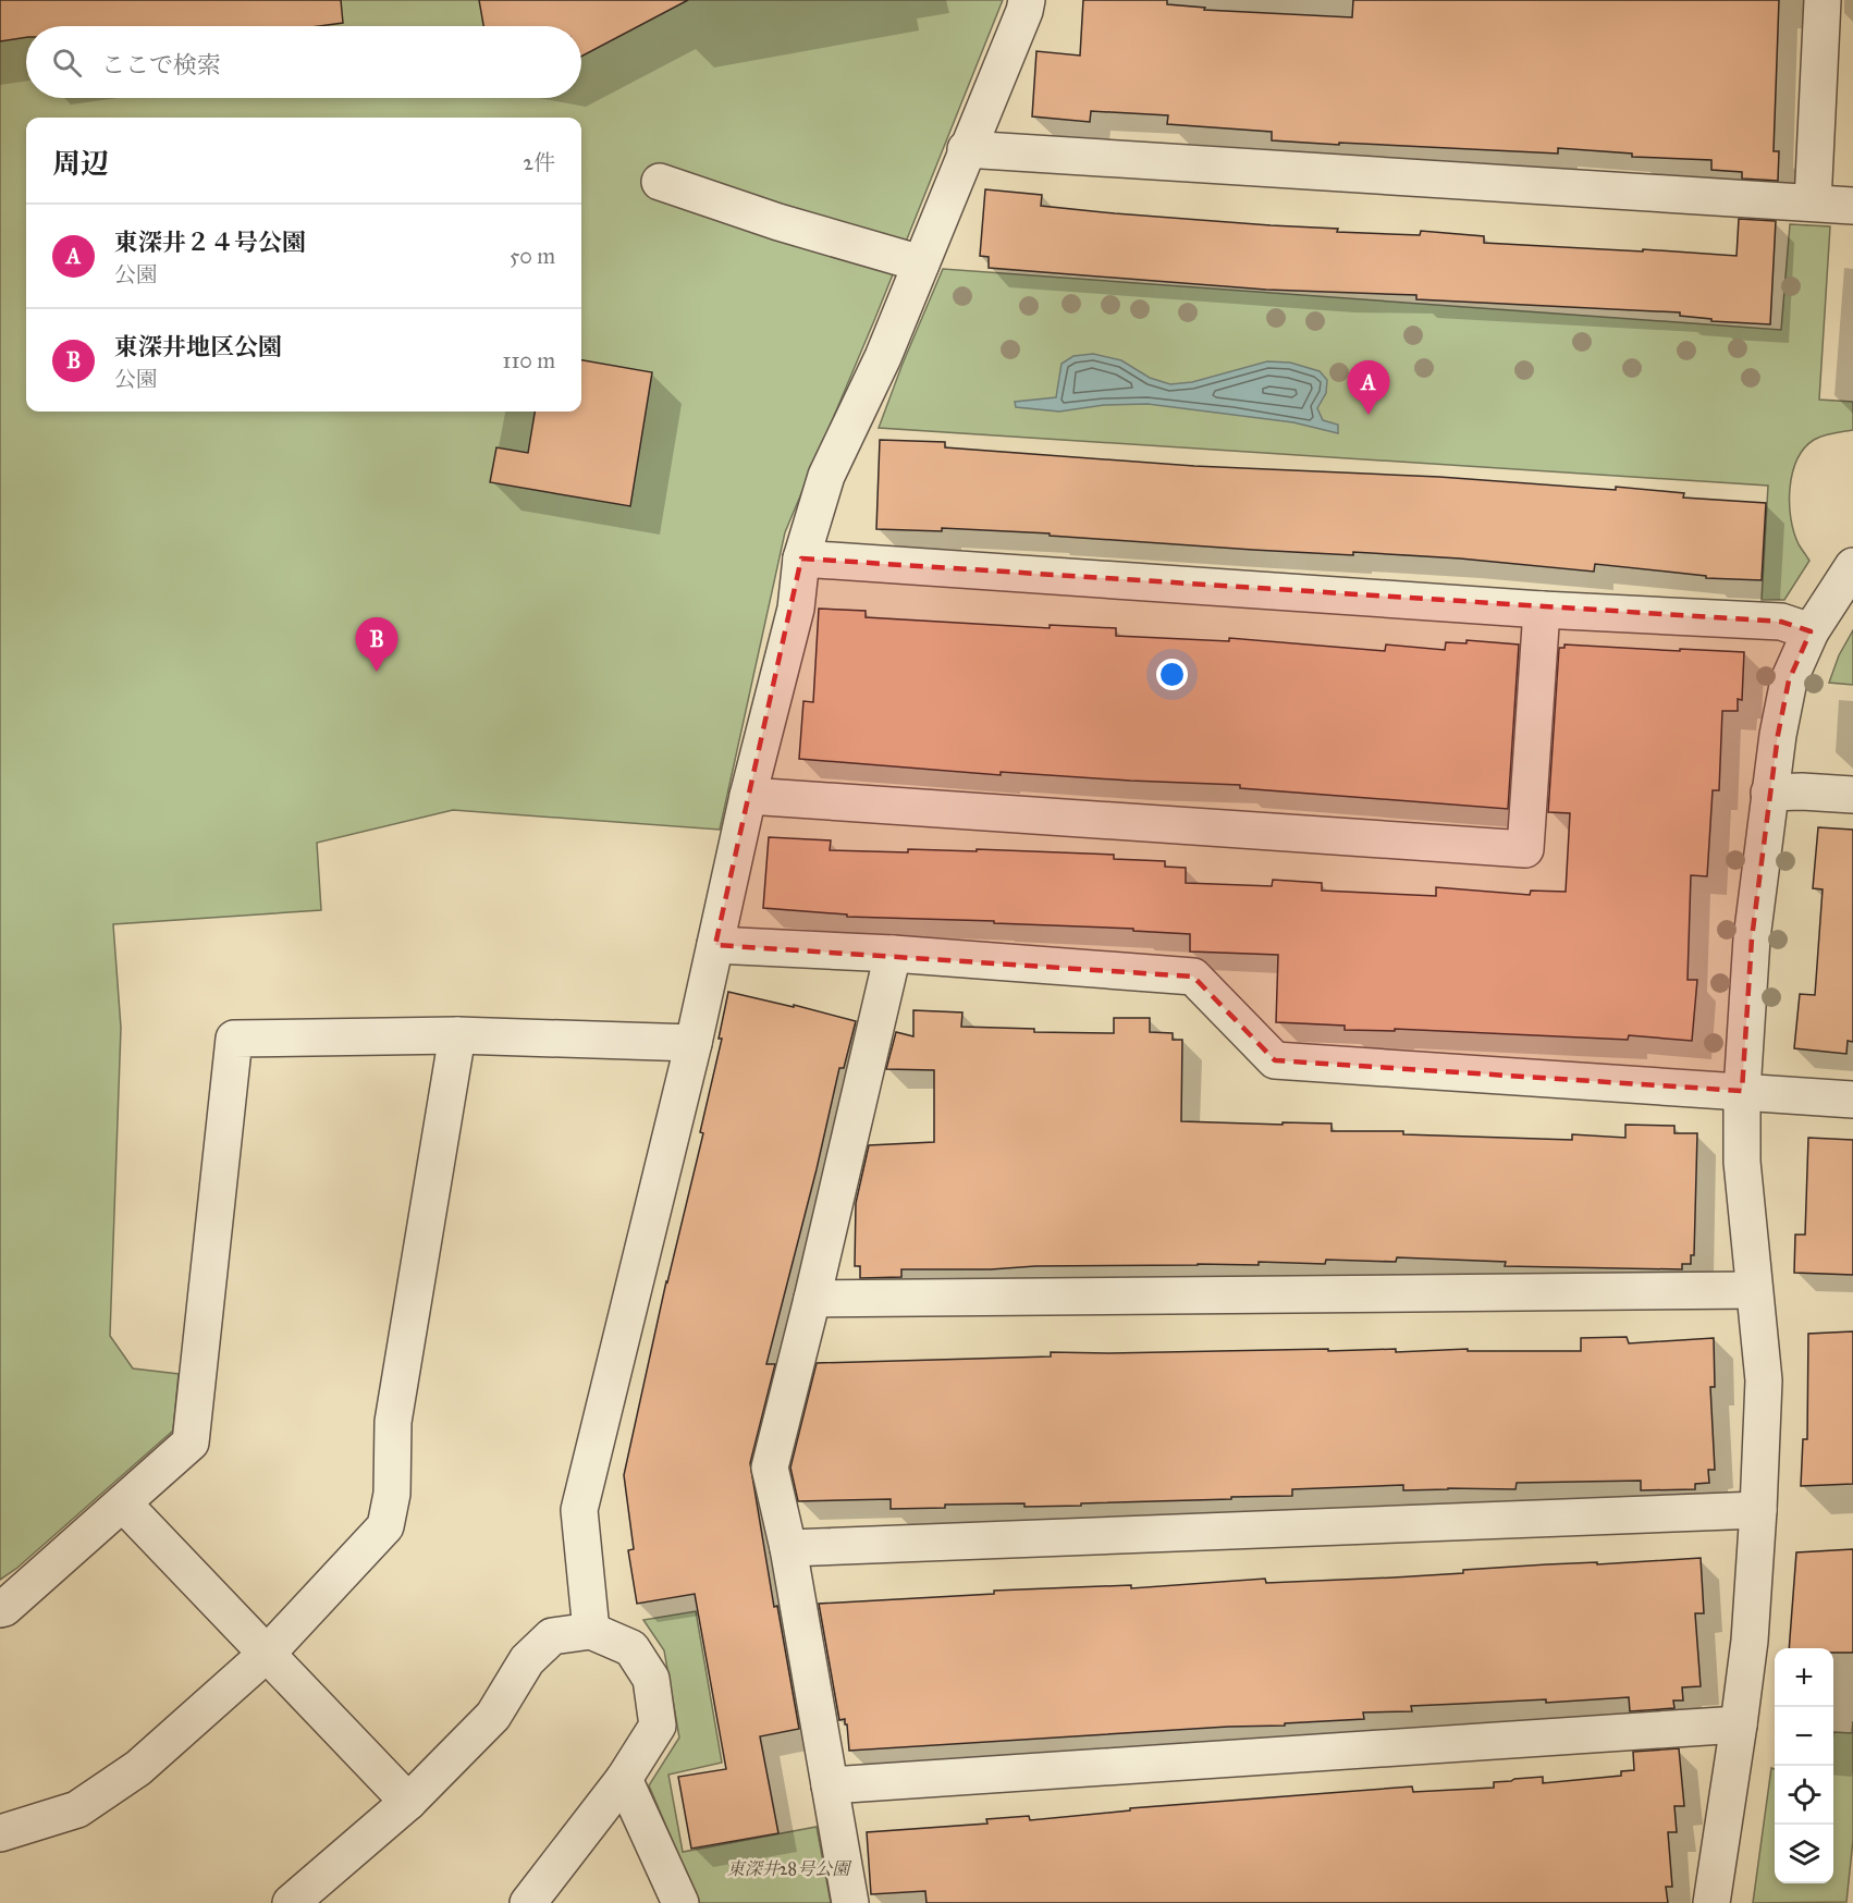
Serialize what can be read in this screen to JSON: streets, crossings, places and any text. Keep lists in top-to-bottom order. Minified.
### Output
{"parks":["東深井28号公園"],"page":{"search":"ここで検索","heading":["周辺","2件"],"list":[{"mark":"A","name":"東深井２４号公園","note":"公園","value":"50 m"},{"mark":"B","name":"東深井地区公園","note":"公園","value":"110 m"}],"pins":["A","B"],"map_buttons":["+","−"]}}
